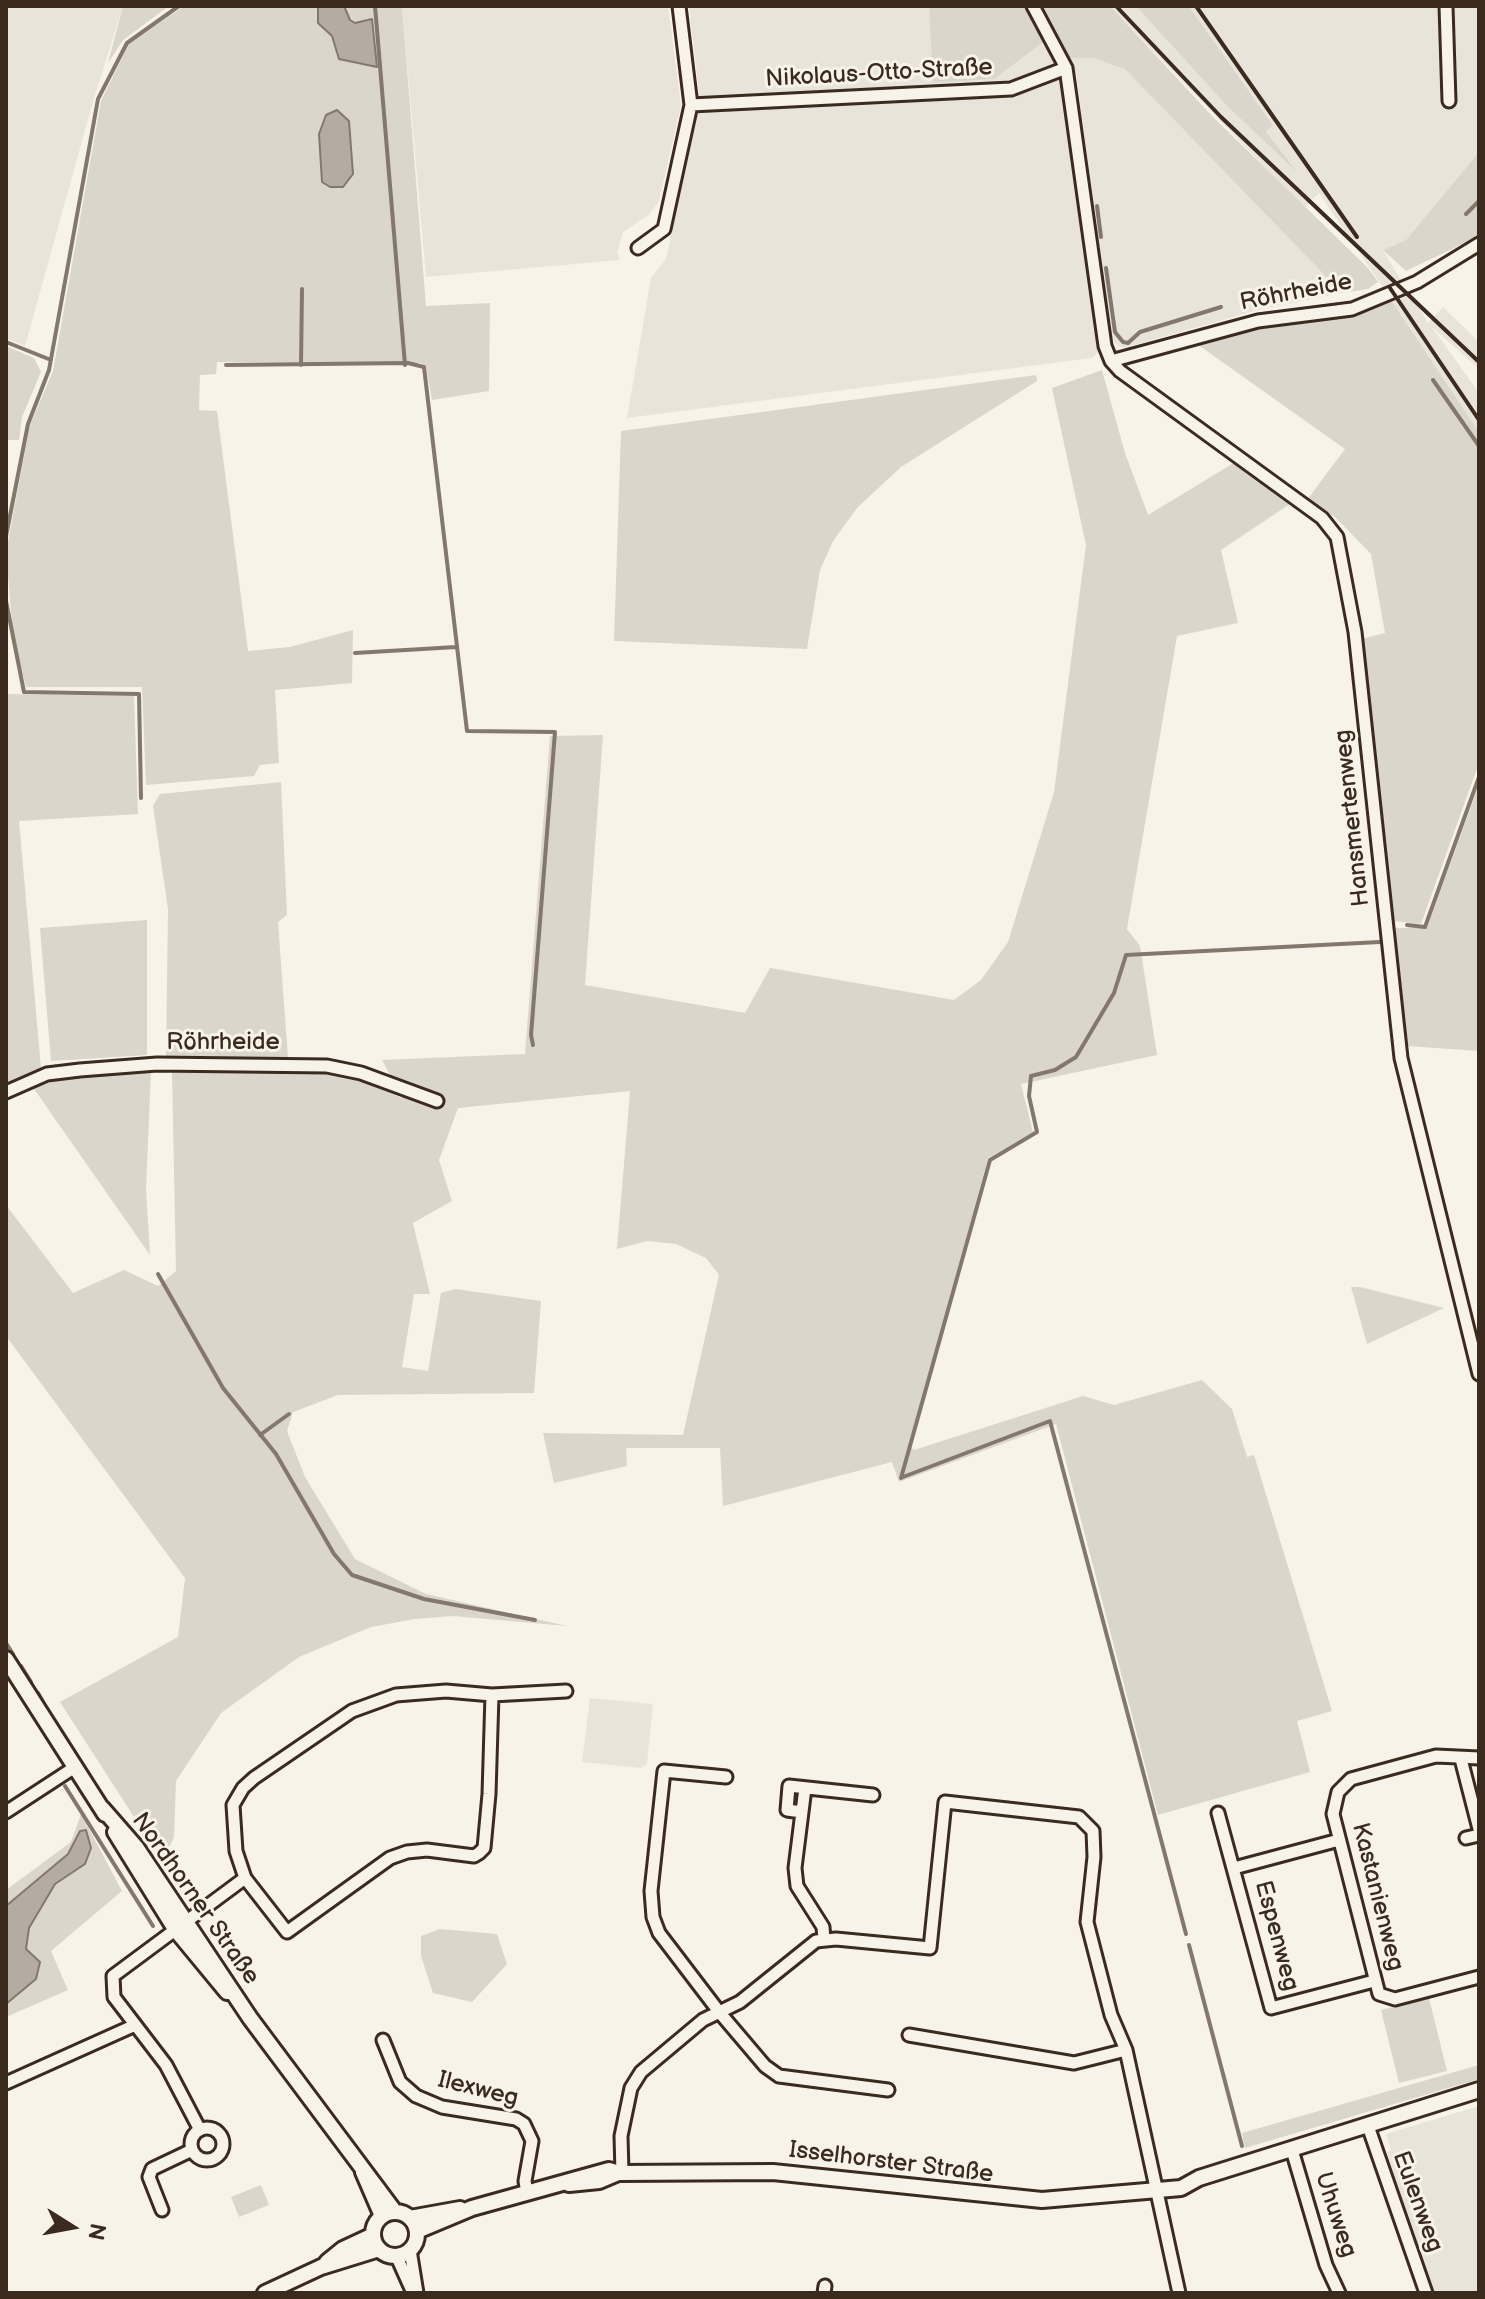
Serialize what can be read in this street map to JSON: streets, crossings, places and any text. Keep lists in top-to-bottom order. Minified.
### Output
{"streets":{"street":["Nikolaus-Otto-Straße","Röhrheide","Hansmertenweg","Kastanienweg","Nordhorner Straße","Espenweg","Ilexweg","Isselhorster Straße","Eulenweg","Uhuweg"]},"crossings":[["Röhrheide","Hansmertenweg"],["Kastanienweg","Espenweg"],["Ilexweg","Isselhorster Straße"],["Isselhorster Straße","Eulenweg"],["Isselhorster Straße","Uhuweg"]],"north":"right"}
